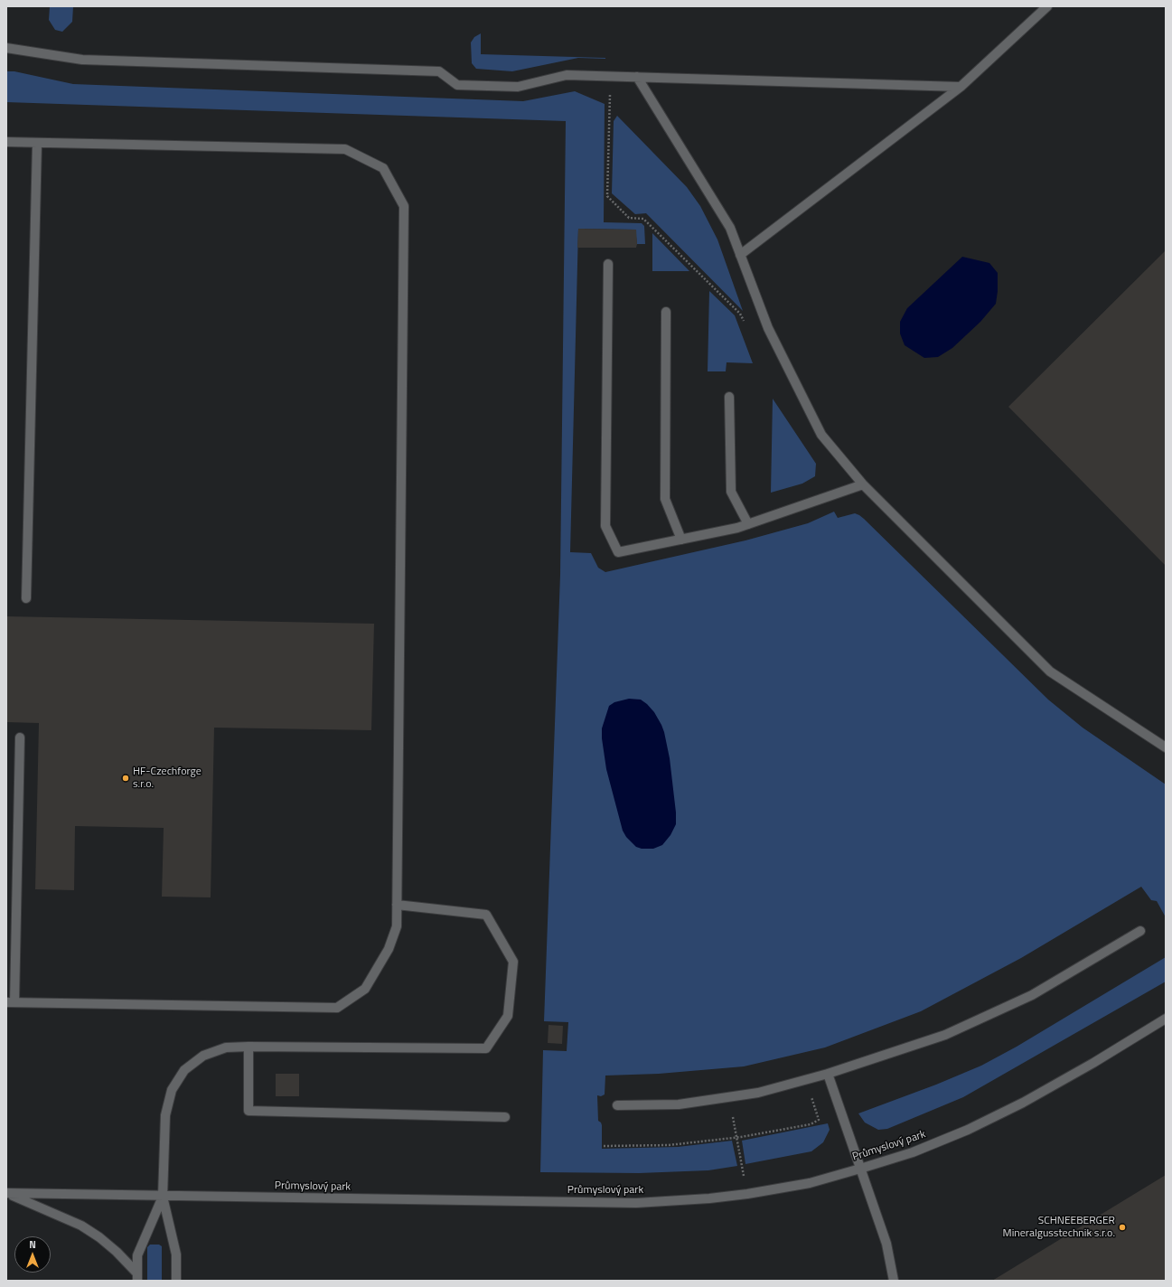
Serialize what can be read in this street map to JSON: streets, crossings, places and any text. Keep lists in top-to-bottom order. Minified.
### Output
{"streets":{"lane":["Průmyslový park"]},"places":["HF-Czechforge s.r.o.","SCHNEEBERGER Mineralgusstechnik s.r.o."],"north":"top"}
